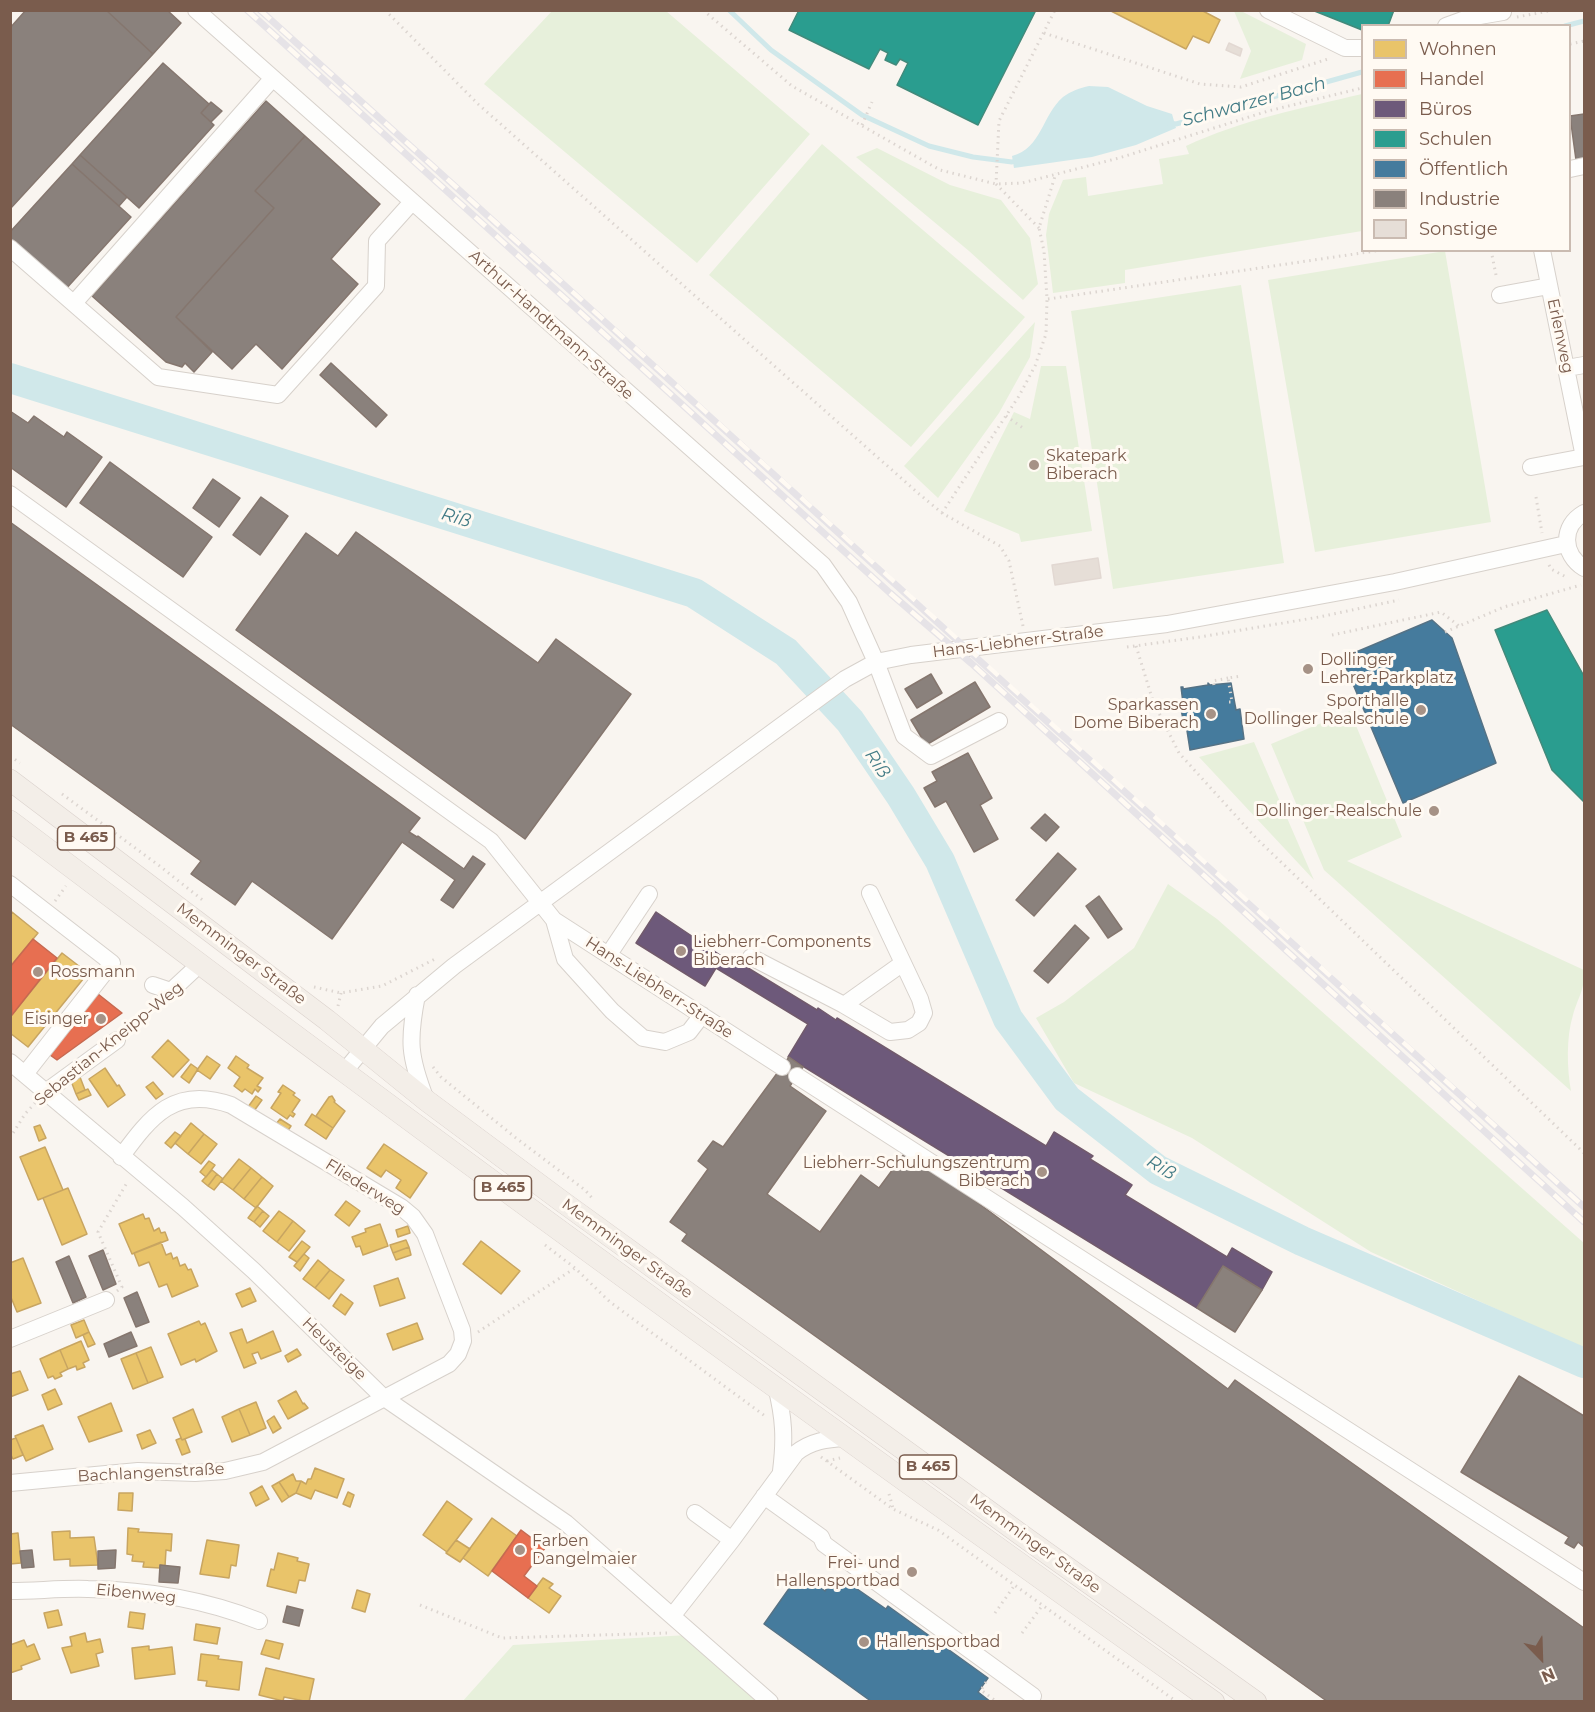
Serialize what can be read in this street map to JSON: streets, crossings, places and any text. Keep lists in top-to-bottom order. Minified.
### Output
{"streets":{"main road":["B 465","Memminger Straße"],"street":["Arthur-Handtmann-Straße","Erlenweg","Hans-Liebherr-Straße","Sebastian-Kneipp-Weg","Fliederweg","Heusteige","Bachlangenstraße","Eibenweg"]},"crossings":[["Arthur-Handtmann-Straße","Hans-Liebherr-Straße"],["Hans-Liebherr-Straße","Memminger Straße"],["Sebastian-Kneipp-Weg","Heusteige"],["Fliederweg","Heusteige"],["Heusteige","Bachlangenstraße"]],"water":["Schwarzer Bach","Riß"],"places":["Skatepark Biberach","Dollinger Lehrer-Parkplatz","Sporthalle Dollinger Realschule","Sparkassen Dome Biberach","Dollinger-Realschule","Liebherr-Components Biberach","Rossmann","Eisinger","Liebherr-Schulungszentrum Biberach","Farben Dangelmaier","Frei- und Hallensportbad","Hallensportbad"],"legend":["Wohnen","Handel","Büros","Schulen","Öffentlich","Industrie","Sonstige"],"north":"bottom right"}
